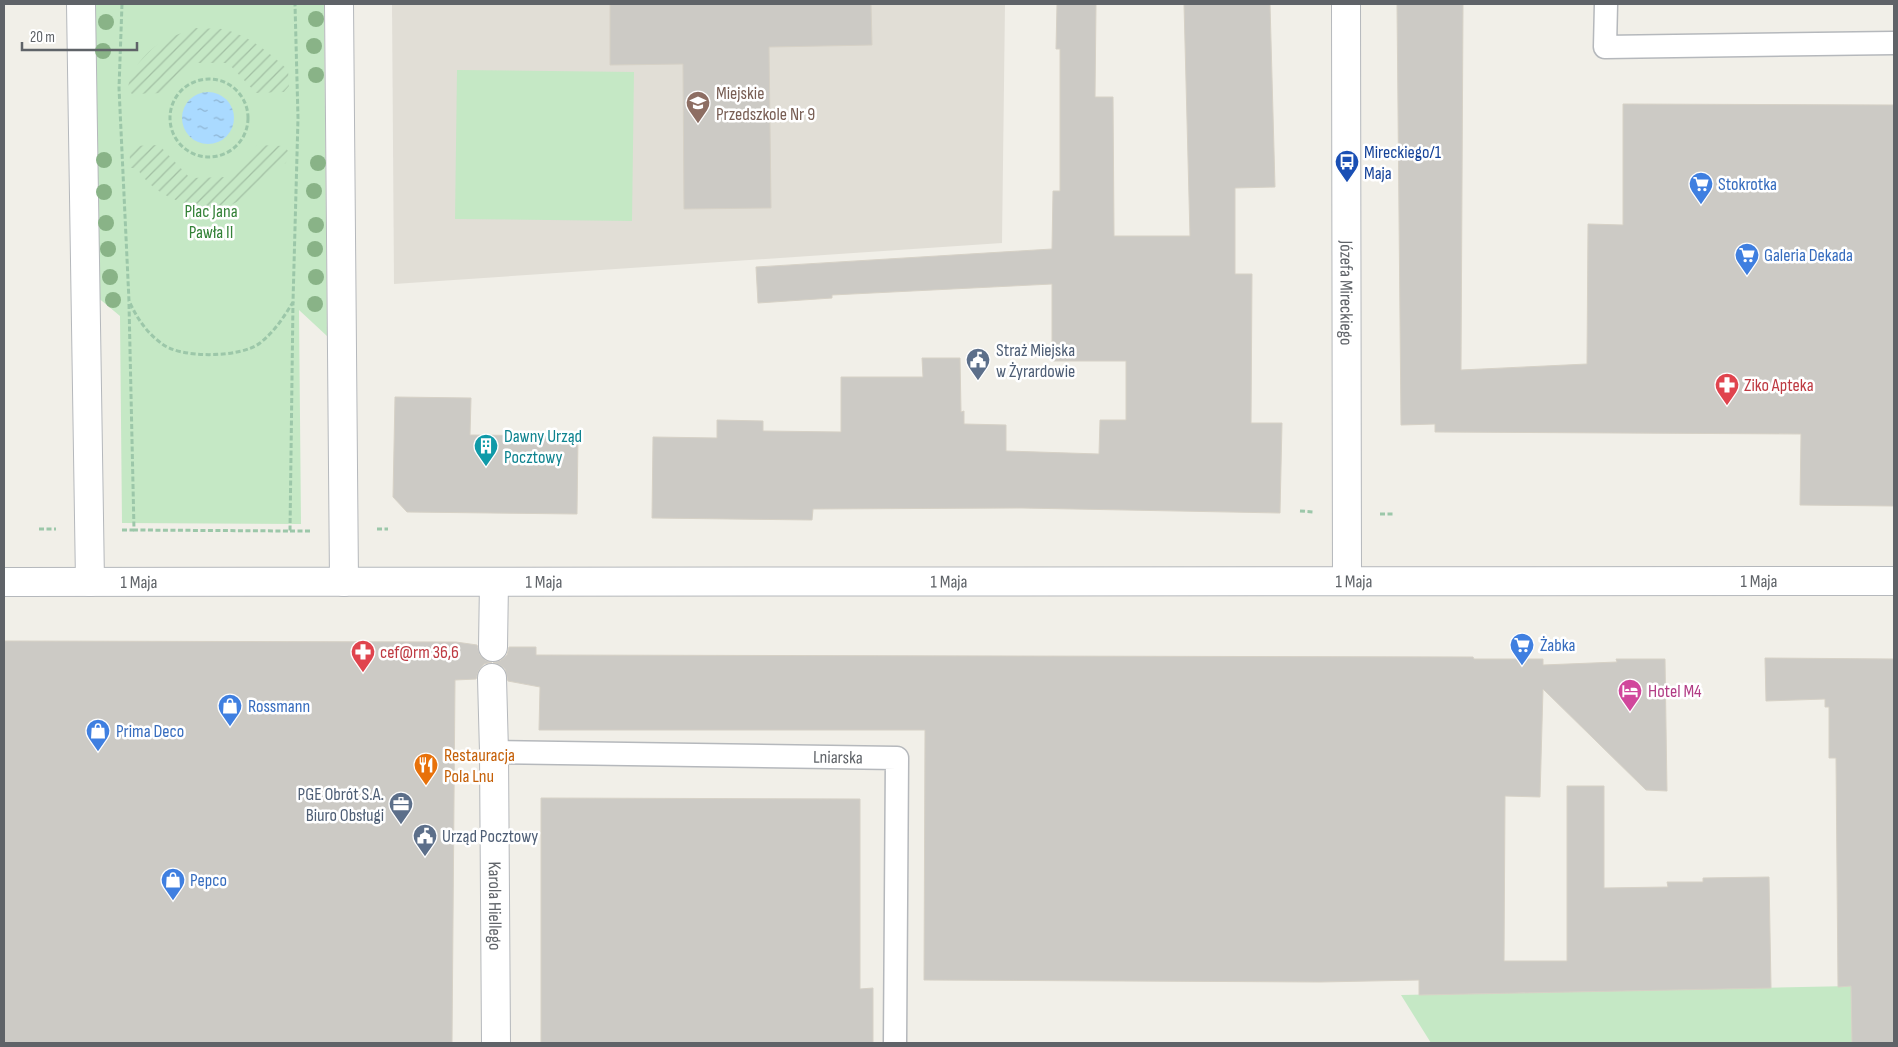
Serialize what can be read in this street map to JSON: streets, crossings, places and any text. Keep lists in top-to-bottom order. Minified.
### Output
{"streets":{"street":["Józefa Mireckiego","1 Maja","Karola Hiellego"],"lane":["Lniarska"]},"crossings":[["Józefa Mireckiego","1 Maja"],["Lniarska","Karola Hiellego"]],"parks":["Plac Jana Pawła II"],"places":{"school or university":["Miejskie Przedszkole Nr 9"],"bus stop":["Mireckiego/1 Maja"],"supermarket":["Stokrotka","Galeria Dekada","Żabka"],"public building":["Straż Miejska w Żyrardowie","Urząd Pocztowy"],"pharmacy":["Ziko Apteka","cef@rm 36,6"],"building":["Dawny Urząd Pocztowy"],"hotel":["Hotel M4"],"shop":["Rossmann","Prima Deco","Pepco"],"restaurant":["Restauracja Pola Lnu"],"office":["PGE Obrót S.A. Biuro Obsługi"]},"scale_bar":"20 m"}
